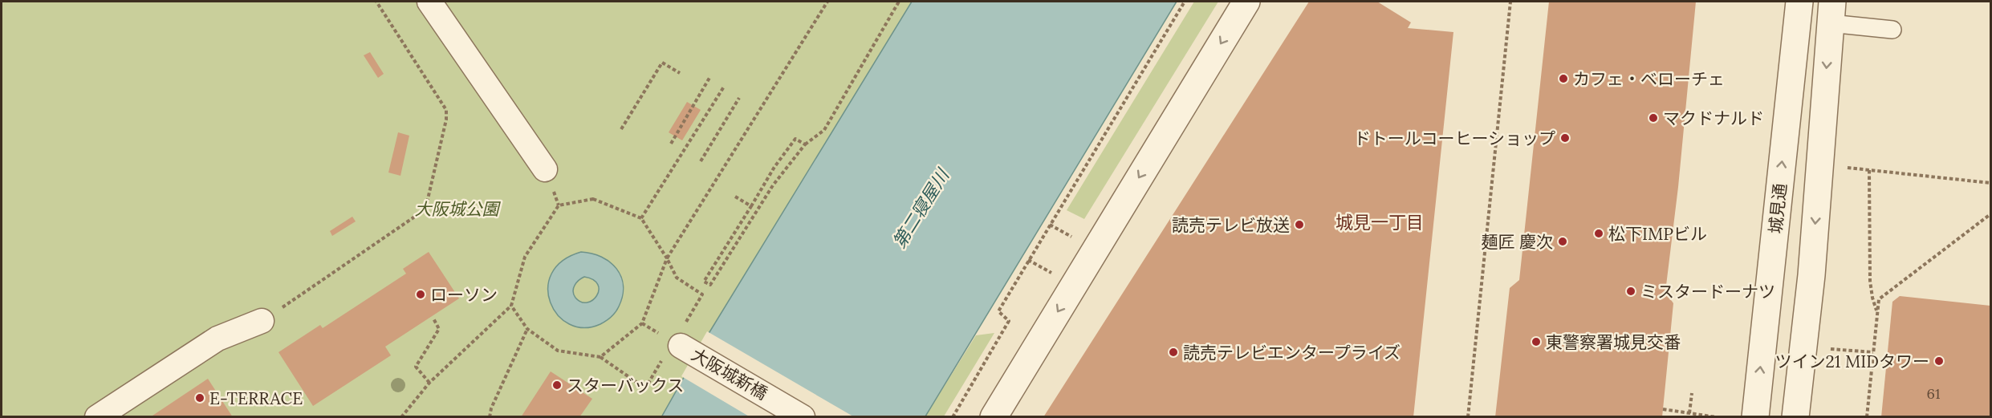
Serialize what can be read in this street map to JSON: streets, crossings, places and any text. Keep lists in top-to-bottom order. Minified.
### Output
{"streets":{"street":["城見通","大阪城新橋"]},"districts":["城見一丁目"],"water":["第二寝屋川"],"parks":["大阪城公園"],"places":["カフェ・ベローチェ","マクドナルド","ドトールコーヒーショップ","読売テレビ放送","松下IMPビル","麺匠 慶次","ミスタードーナツ","ローソン","東警察署城見交番","読売テレビエンタープライズ","ツイン21 MIDタワー","スターバックス","E-TERRACE"],"house_numbers":["61"]}
